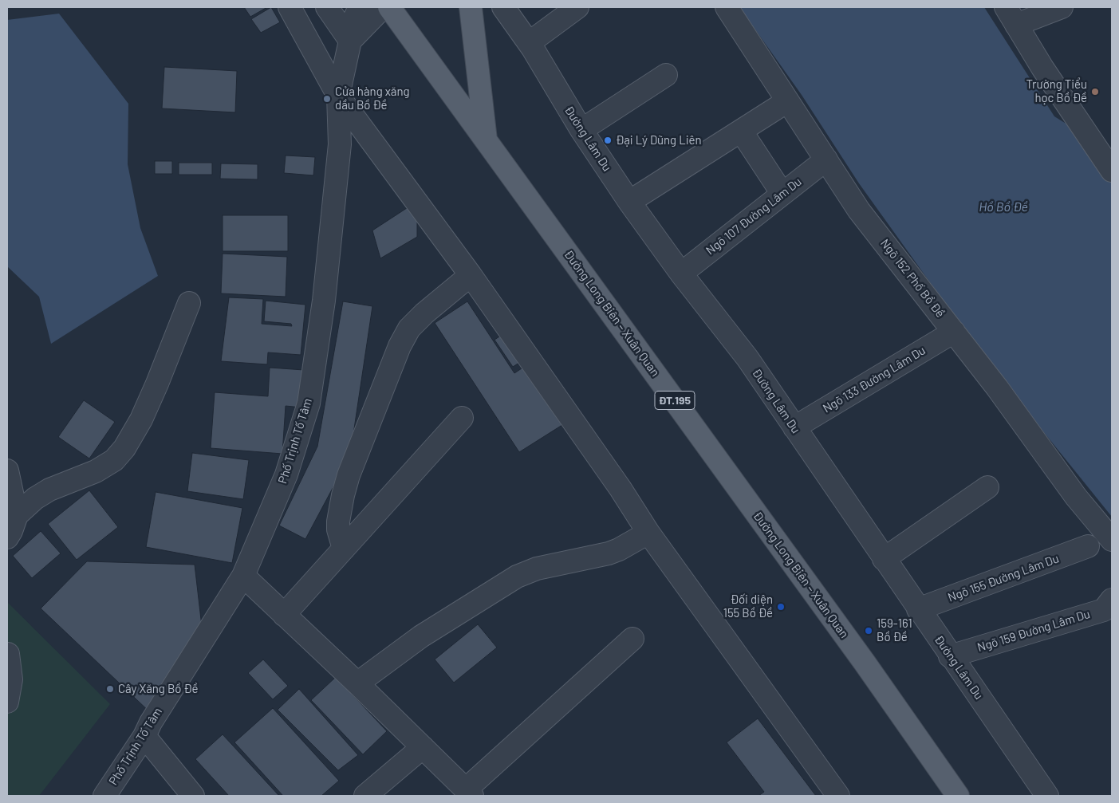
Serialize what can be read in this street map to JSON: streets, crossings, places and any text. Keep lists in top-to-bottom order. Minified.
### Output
{"streets":{"main road":["Đường Long Biên – Xuân Quan","ĐT.195"],"street":["Đường Lâm Du","Ngõ 107 Đường Lâm Du","Ngõ 152 Phố Bồ Đề","Ngõ 133 Đường Lâm Du","Phố Trịnh Tố Tâm","Ngõ 155 Đường Lâm Du","Ngõ 159 Đường Lâm Du"]},"crossings":[["Đường Lâm Du","Ngõ 107 Đường Lâm Du"],["Đường Lâm Du","Ngõ 133 Đường Lâm Du"],["Đường Lâm Du","Ngõ 155 Đường Lâm Du"],["Đường Lâm Du","Ngõ 159 Đường Lâm Du"],["Ngõ 107 Đường Lâm Du","Ngõ 152 Phố Bồ Đề"],["Ngõ 152 Phố Bồ Đề","Ngõ 133 Đường Lâm Du"]],"water":["Hồ Bồ Đề"],"places":["Trường Tiểu học Bồ Đề","Cửa hàng xăng dầu Bồ Đề","Đại Lý Dũng Liên","Đối diện 155 Bồ Đề","159-161 Bồ Đề","Cây Xăng Bồ Đề"]}
